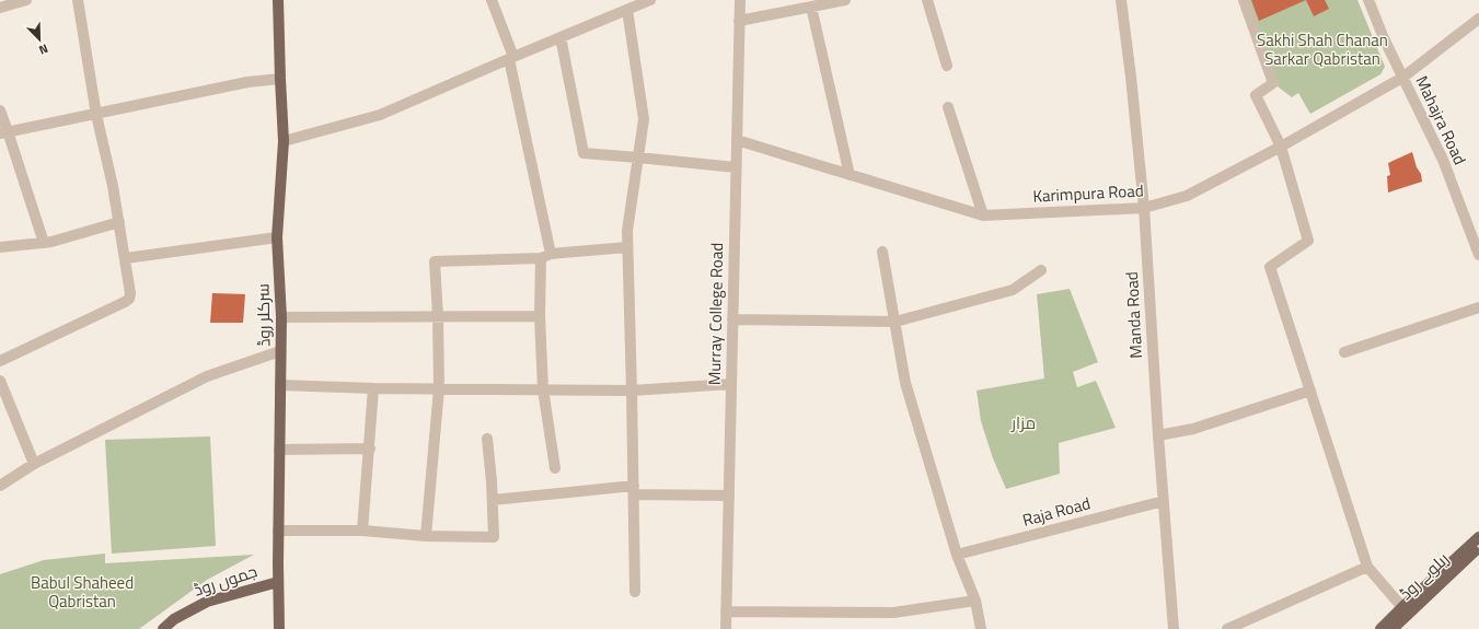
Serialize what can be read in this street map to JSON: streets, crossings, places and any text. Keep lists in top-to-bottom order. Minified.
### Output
{"streets":{"main road":["سرکلر روڈ","ریلوے روڈ","جموں روڈ"],"street":["Mahajra Road","Karimpura Road","Murray College Road","Manda Road","Raja Road"]},"crossings":[["Mahajra Road","Karimpura Road"],["Karimpura Road","Murray College Road"],["Karimpura Road","Manda Road"],["سرکلر روڈ","جموں روڈ"],["Manda Road","Raja Road"]],"parks":["Sakhi Shah Chanan Sarkar Qabristan","مزار","Babul Shaheed Qabristan"],"north":"bottom right"}
